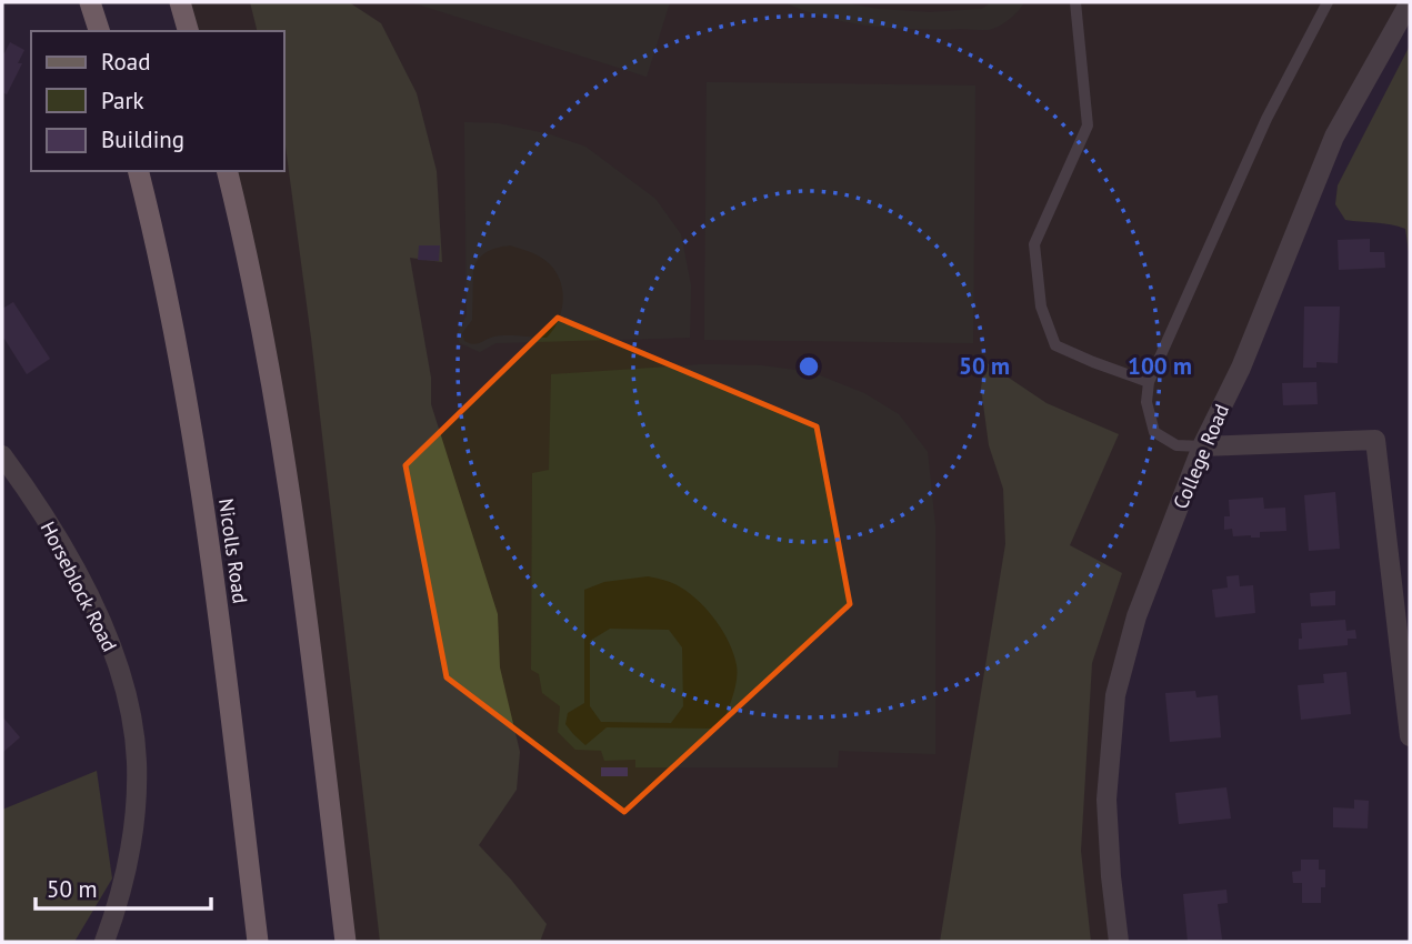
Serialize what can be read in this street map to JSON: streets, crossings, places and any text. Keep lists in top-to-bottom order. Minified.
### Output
{"streets":{"highway":["Nicolls Road"],"street":["College Road","Horseblock Road"]},"legend":["Road","Park","Building"],"scale_bar":"50 m","rings":["50 m","100 m"]}
